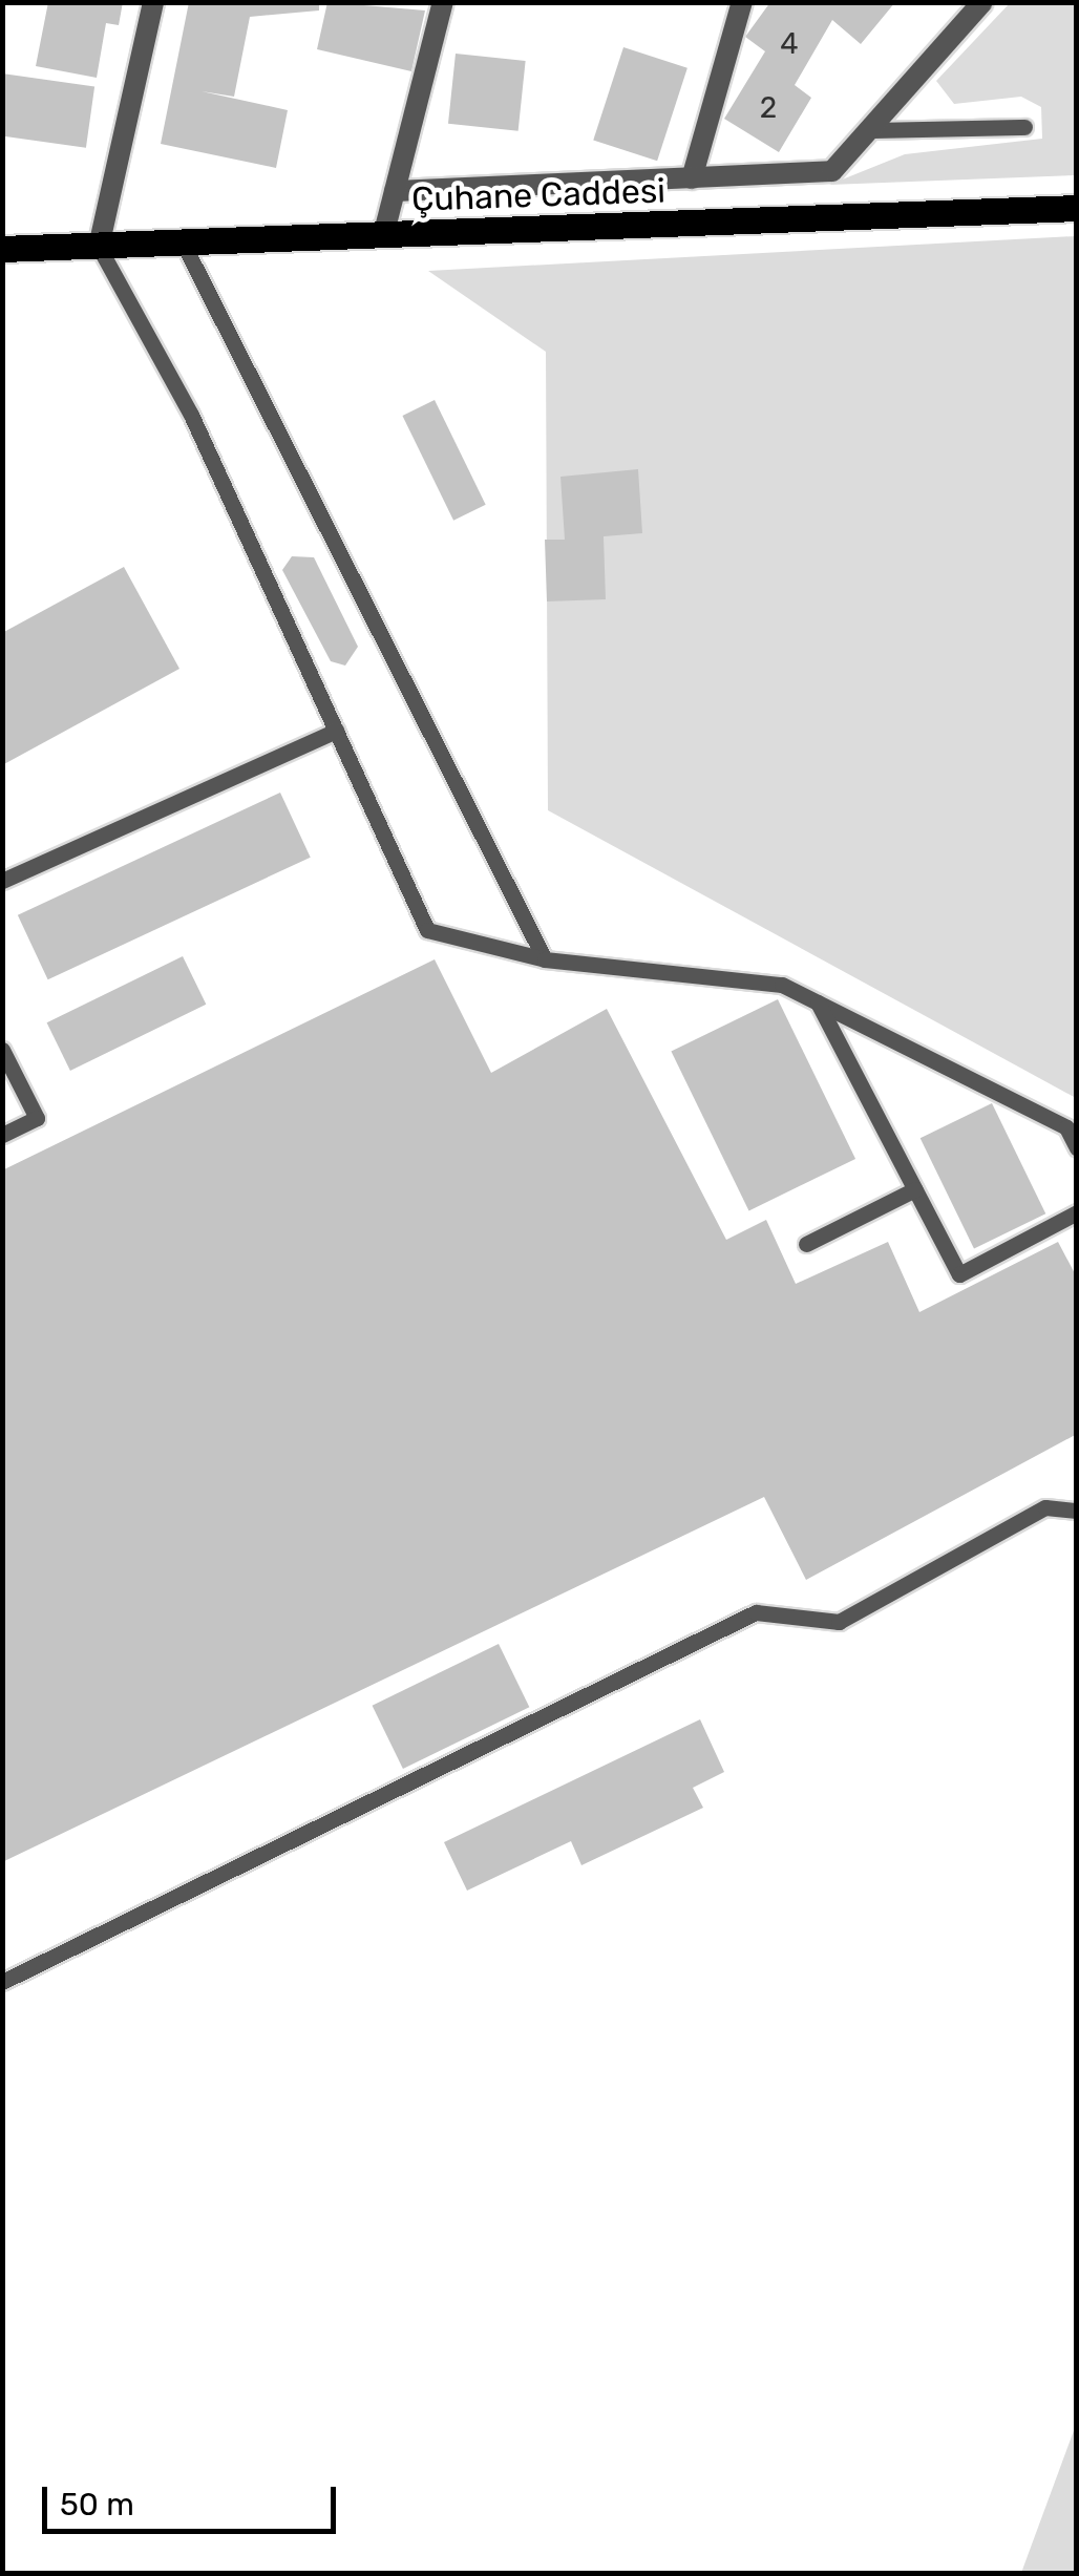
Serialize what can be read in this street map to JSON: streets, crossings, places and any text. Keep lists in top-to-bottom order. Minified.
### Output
{"streets":{"main road":["Çuhane Caddesi"]},"house_numbers":["4","2"],"scale_bar":"50 m"}
